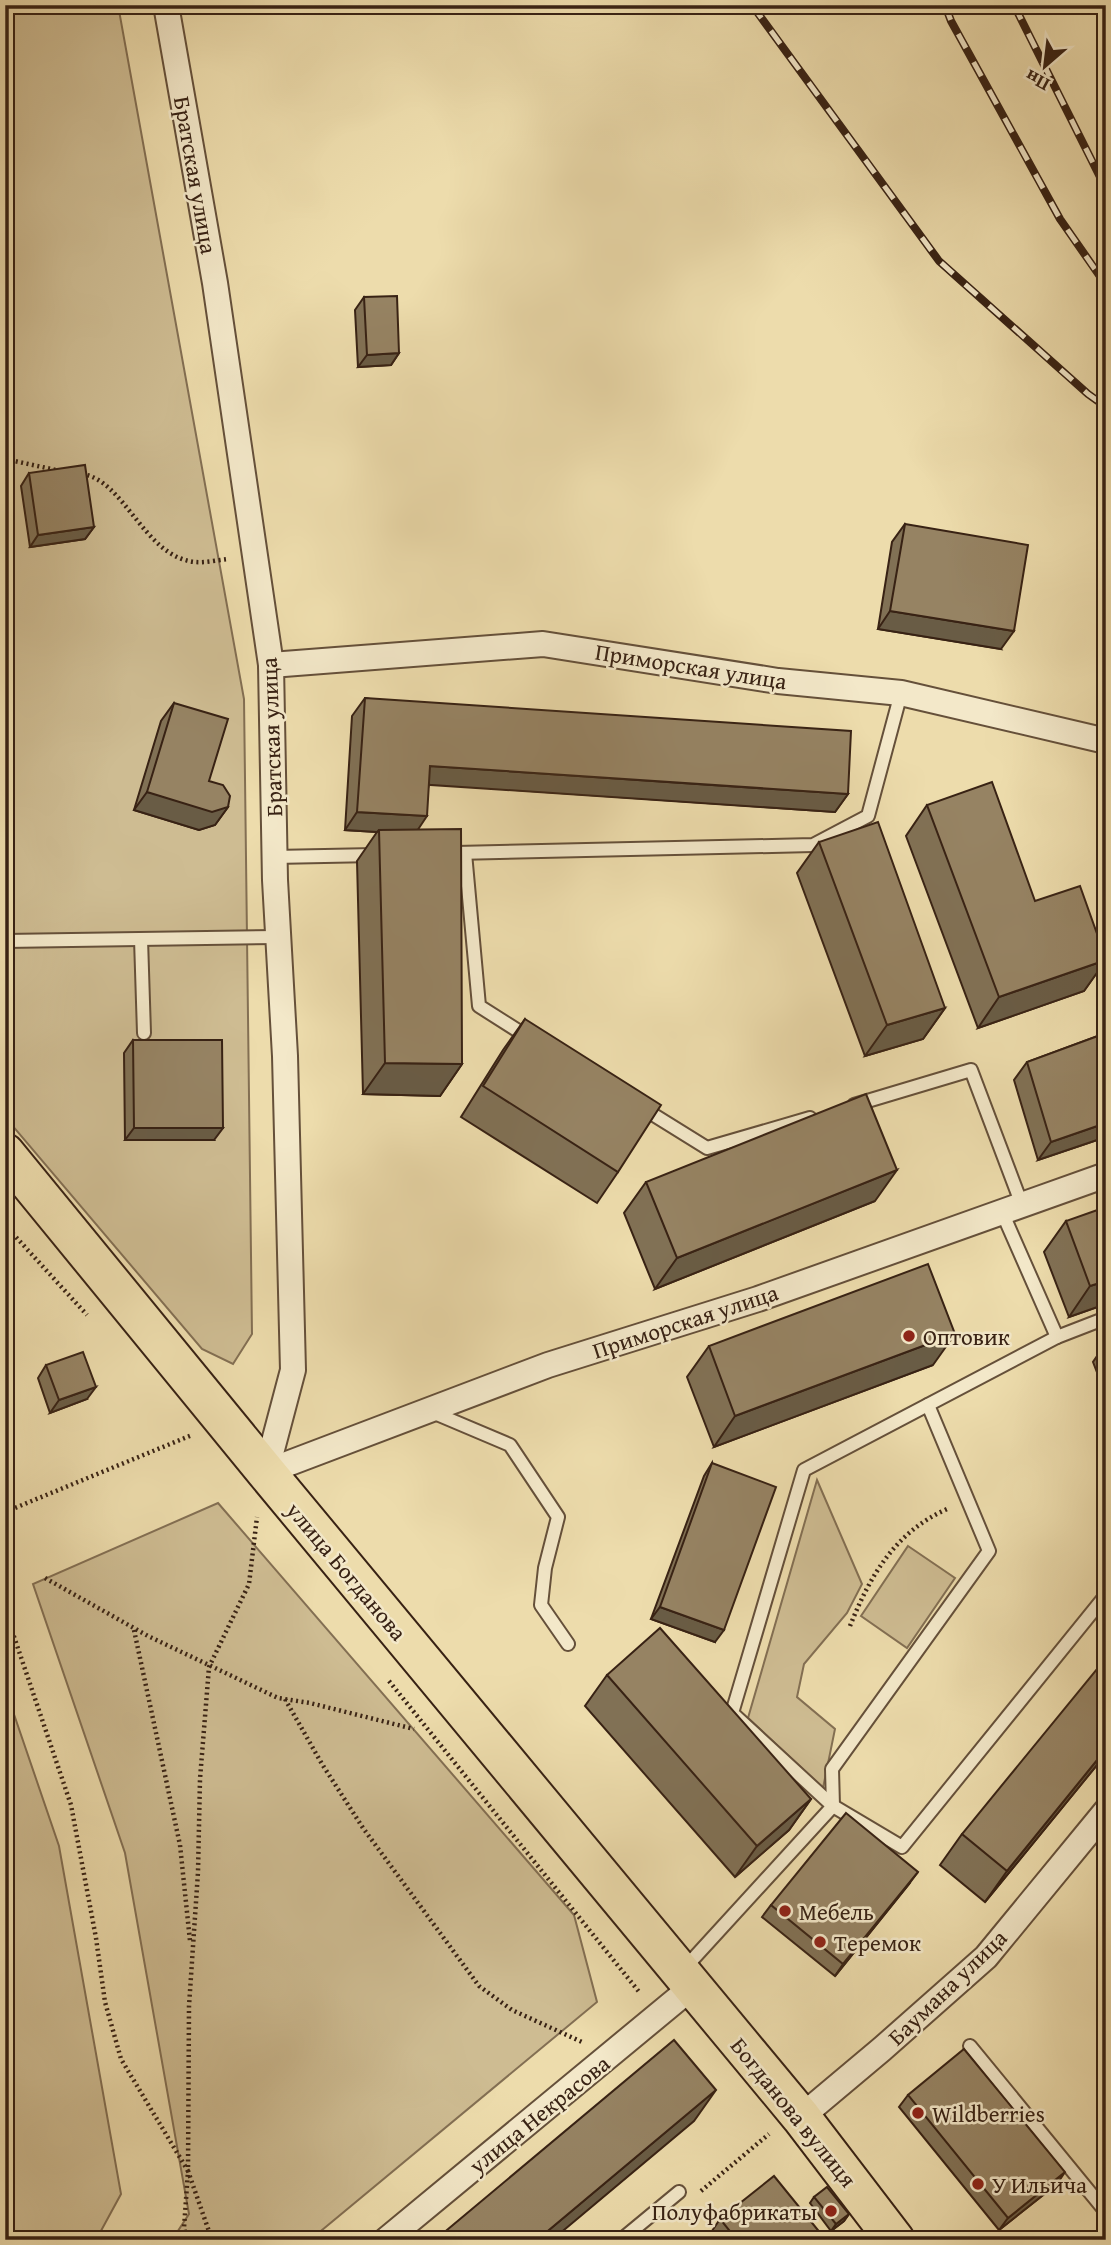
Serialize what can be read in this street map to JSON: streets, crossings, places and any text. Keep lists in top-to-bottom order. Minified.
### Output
{"streets":{"main road":["улица Богданова","Богданова вулиця"],"street":["Братская улица","Приморская улица","Баумана улица","улица Некрасова"]},"crossings":[["Братская улица","Приморская улица"],["Братская улица","улица Богданова"],["Приморская улица","улица Богданова"],["улица Богданова","Богданова вулиця"],["улица Богданова","улица Некрасова"],["Баумана улица","Богданова вулиця"],["Богданова вулиця","улица Некрасова"]],"places":["Оптовик","Мебель","Теремок","Wildberries","У Ильича","Полуфабрикаты"],"north":"bottom left"}
